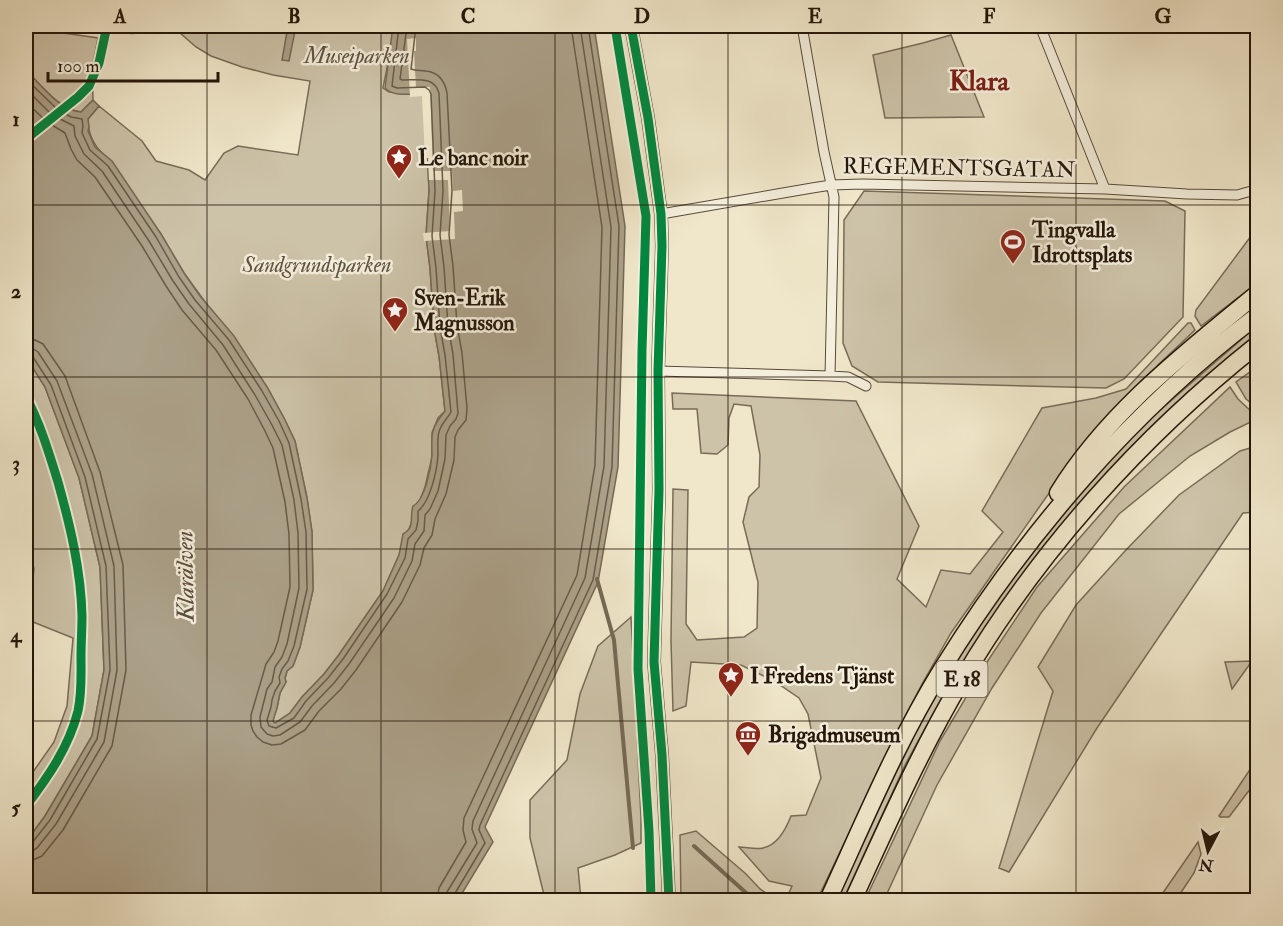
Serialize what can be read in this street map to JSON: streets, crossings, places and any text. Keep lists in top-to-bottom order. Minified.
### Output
{"streets":{"highway":["E 18"],"street":["REGEMENTSGATAN"]},"districts":["Klara"],"water":["Klarälven"],"parks":["Museiparken","Sandgrundsparken"],"places":{"place":["Le banc noir","Sven-Erik Magnusson","I Fredens Tjänst"],"sports":["Tingvalla Idrottsplats"],"museum":["Brigadmuseum"]},"scale_bar":"100 m","north":"bottom","grid":{"columns":["A","B","C","D","E","F","G"],"rows":["1","2","3","4","5"]}}
